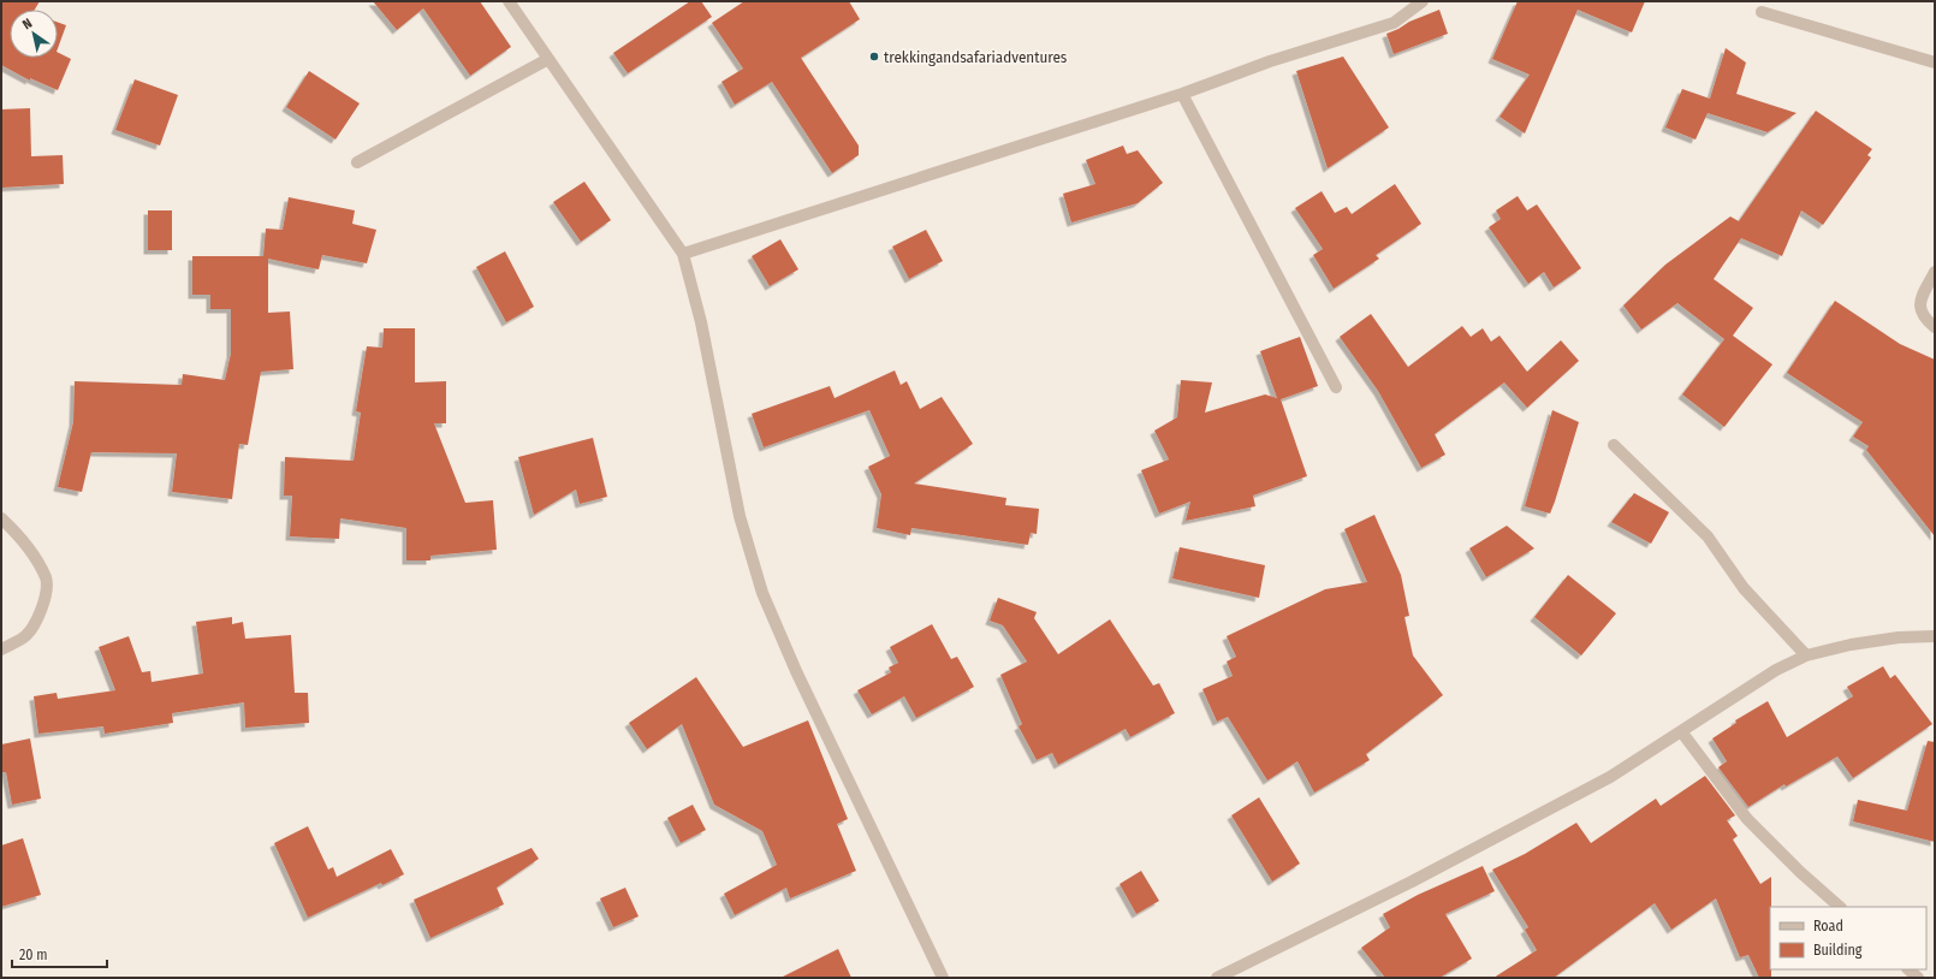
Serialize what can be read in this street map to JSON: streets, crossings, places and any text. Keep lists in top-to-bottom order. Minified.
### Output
{"places":["trekkingandsafariadventures"],"legend":["Road","Building"],"scale_bar":"20 m","north":"top left"}
